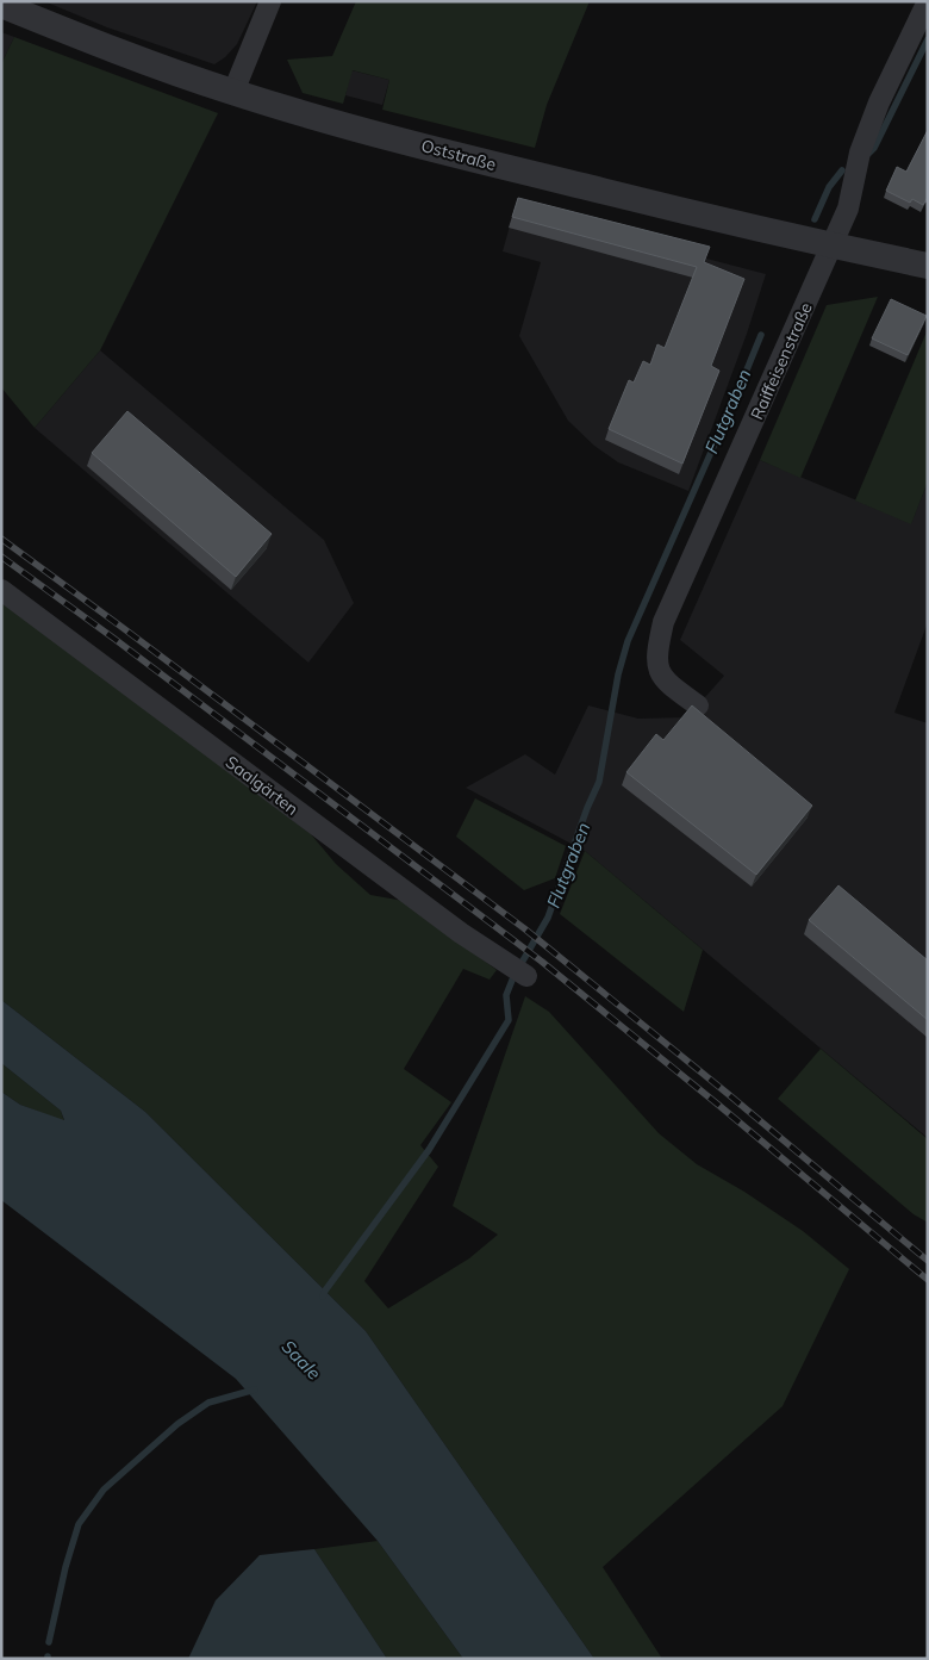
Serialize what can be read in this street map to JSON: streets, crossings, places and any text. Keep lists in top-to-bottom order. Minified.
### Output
{"streets":{"street":["Oststraße","Raiffeisenstraße","Saalgärten"]},"crossings":[["Oststraße","Raiffeisenstraße"]],"water":["Flutgraben","Saale"]}
